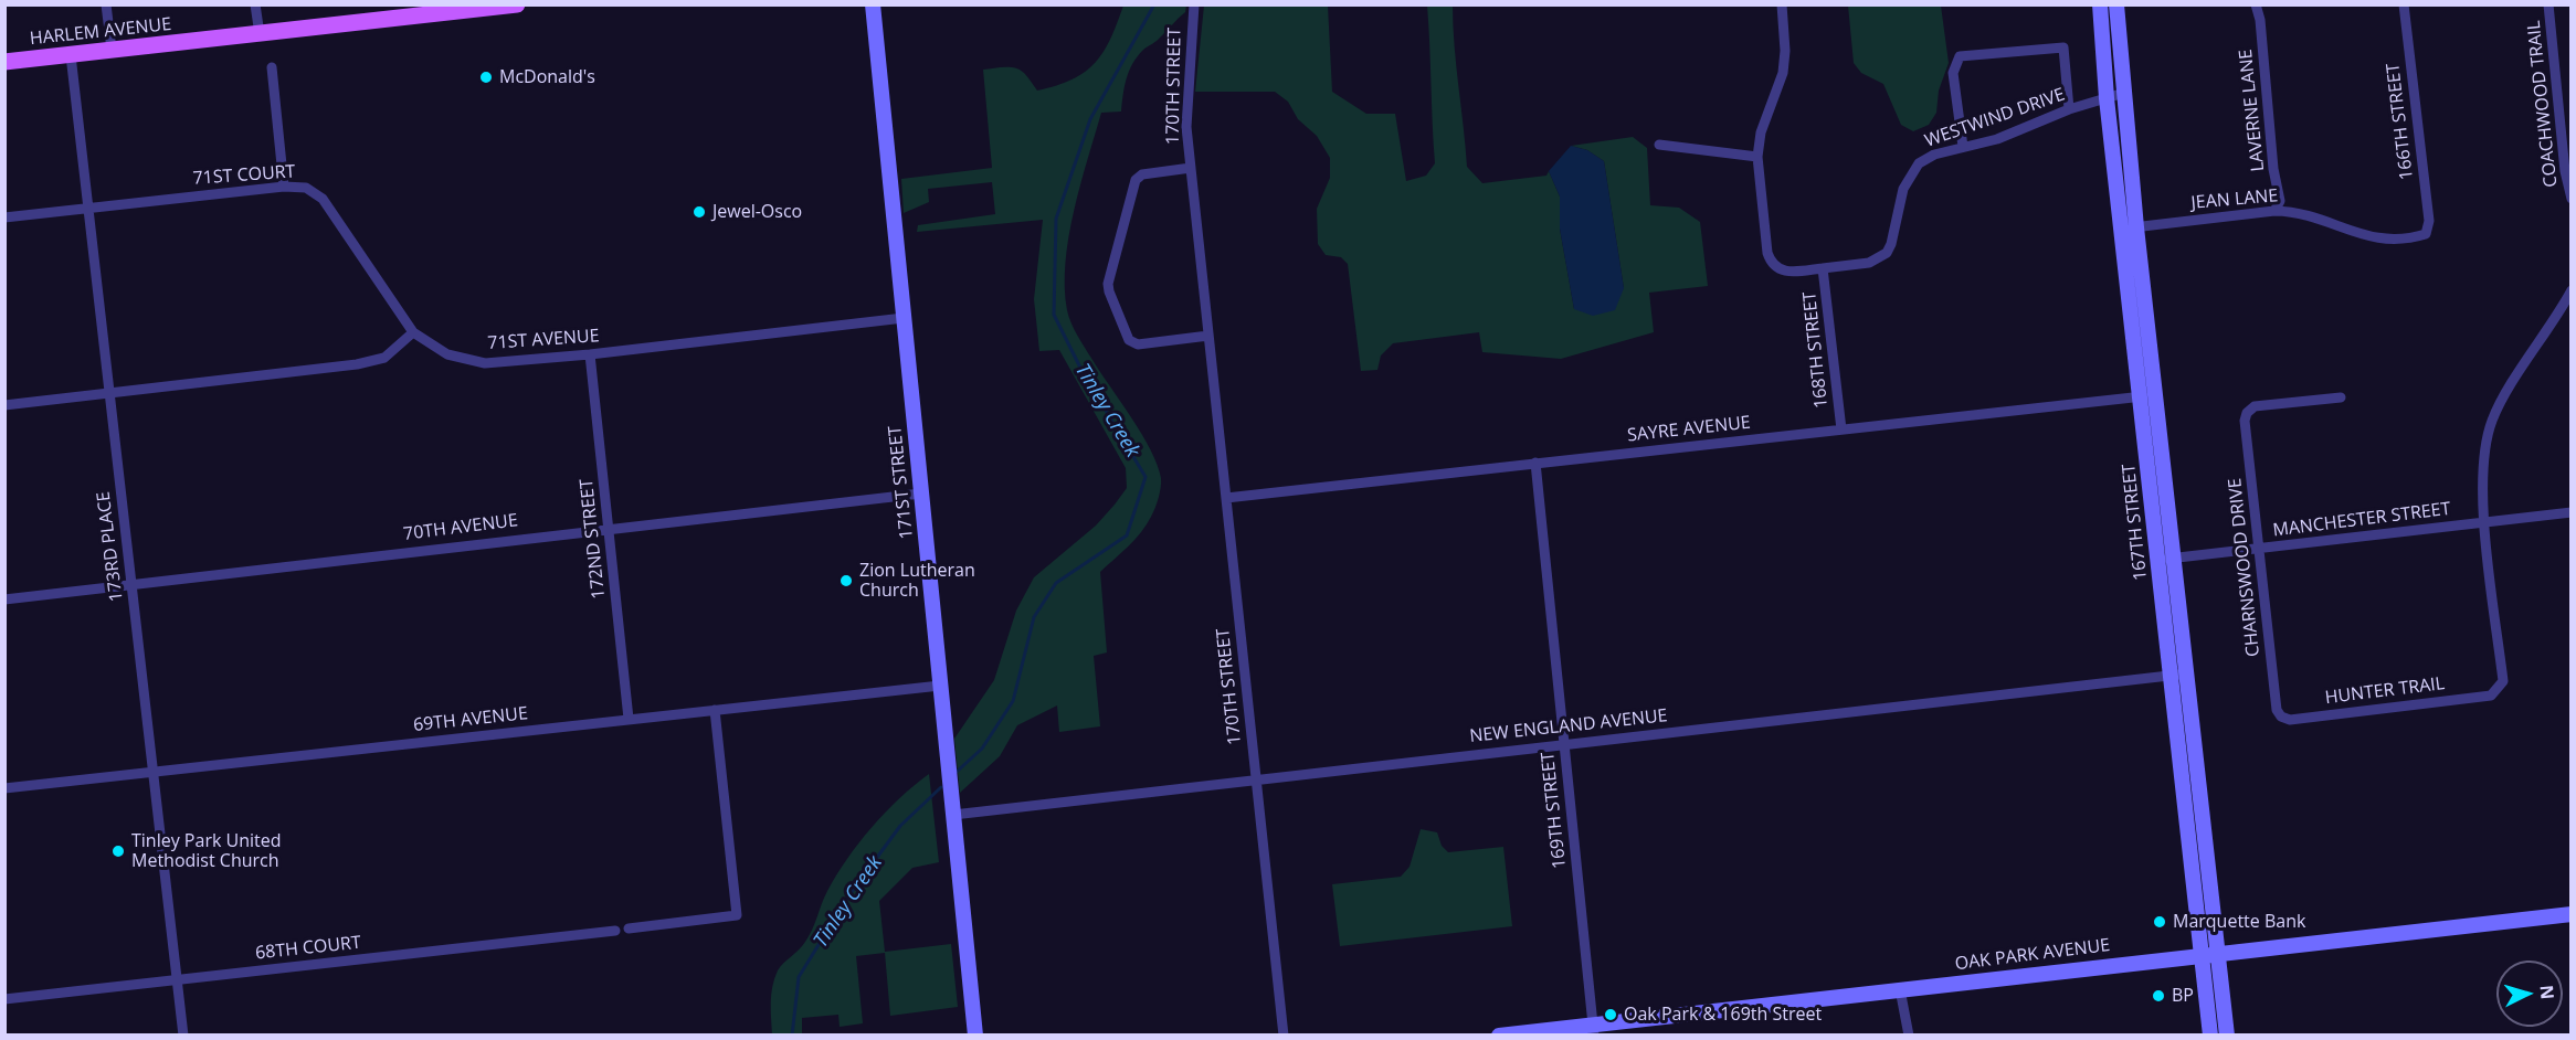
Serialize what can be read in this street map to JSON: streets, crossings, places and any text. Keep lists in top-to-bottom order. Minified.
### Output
{"streets":{"main road":["HARLEM AVENUE"],"street":["170TH STREET","COACHWOOD TRAIL","LAVERNE LANE","WESTWIND DRIVE","166TH STREET","71ST COURT","JEAN LANE","71ST AVENUE","168TH STREET","SAYRE AVENUE","171ST STREET","MANCHESTER STREET","167TH STREET","70TH AVENUE","172ND STREET","173RD PLACE","CHARNSWOOD DRIVE","HUNTER TRAIL","69TH AVENUE","NEW ENGLAND AVENUE","169TH STREET","68TH COURT","OAK PARK AVENUE"]},"crossings":[["HARLEM AVENUE","173RD PLACE"],["170TH STREET","SAYRE AVENUE"],["170TH STREET","NEW ENGLAND AVENUE"],["LAVERNE LANE","JEAN LANE"],["WESTWIND DRIVE","168TH STREET"],["WESTWIND DRIVE","167TH STREET"],["166TH STREET","JEAN LANE"],["71ST COURT","71ST AVENUE"],["71ST COURT","173RD PLACE"],["JEAN LANE","167TH STREET"],["71ST AVENUE","171ST STREET"],["71ST AVENUE","172ND STREET"],["168TH STREET","SAYRE AVENUE"],["SAYRE AVENUE","167TH STREET"],["SAYRE AVENUE","169TH STREET"],["171ST STREET","70TH AVENUE"],["171ST STREET","69TH AVENUE"],["171ST STREET","NEW ENGLAND AVENUE"],["MANCHESTER STREET","167TH STREET"],["MANCHESTER STREET","CHARNSWOOD DRIVE"],["MANCHESTER STREET","HUNTER TRAIL"],["167TH STREET","NEW ENGLAND AVENUE"],["167TH STREET","OAK PARK AVENUE"],["70TH AVENUE","172ND STREET"],["70TH AVENUE","173RD PLACE"],["172ND STREET","69TH AVENUE"],["173RD PLACE","69TH AVENUE"],["173RD PLACE","68TH COURT"],["CHARNSWOOD DRIVE","HUNTER TRAIL"],["NEW ENGLAND AVENUE","169TH STREET"],["169TH STREET","OAK PARK AVENUE"]],"water":["Tinley Creek"],"places":["McDonald's","Jewel-Osco","Zion Lutheran Church","Tinley Park United Methodist Church","Marquette Bank","BP","Oak Park & 169th Street"],"north":"right"}
